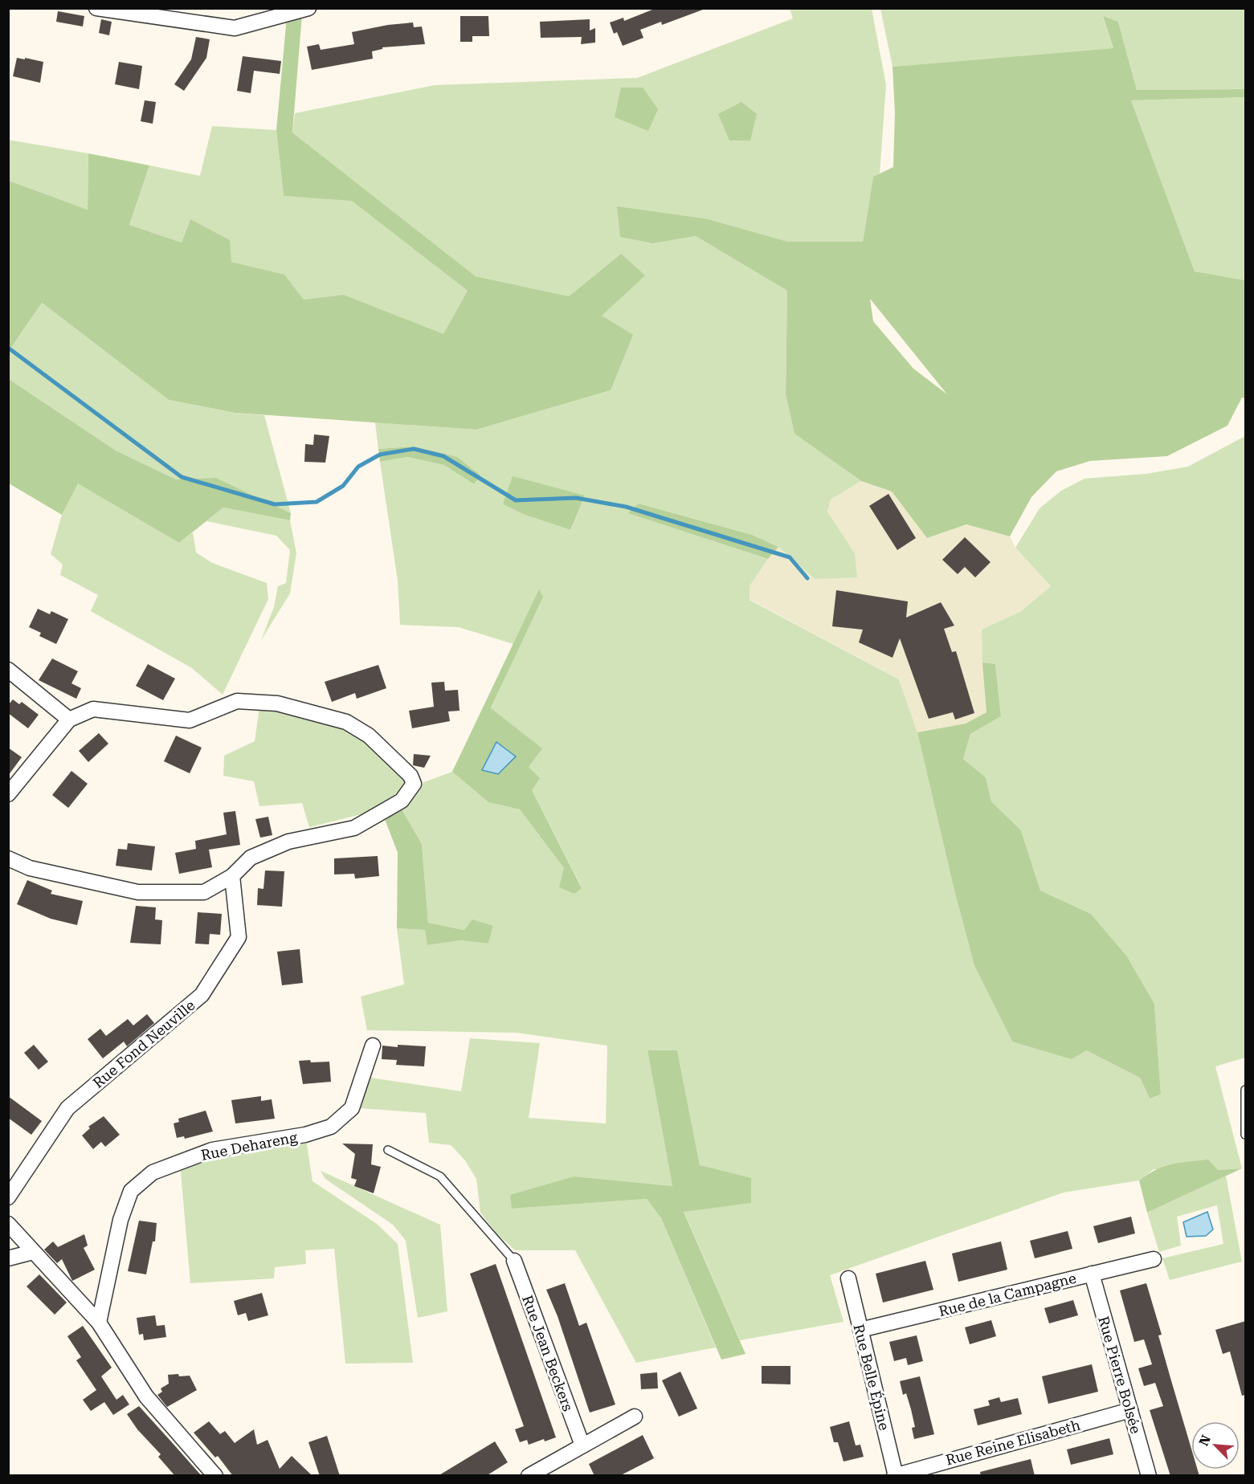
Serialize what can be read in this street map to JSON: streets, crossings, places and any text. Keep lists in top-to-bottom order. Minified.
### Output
{"streets":{"street":["Rue Fond Neuville","Rue Dehareng","Rue de la Campagne","Rue Jean Beckers","Rue Pierre Bolsée","Rue Belle Épine","Rue Reine Elisabeth"]},"crossings":[["Rue de la Campagne","Rue Pierre Bolsée"],["Rue de la Campagne","Rue Belle Épine"],["Rue Pierre Bolsée","Rue Reine Elisabeth"],["Rue Belle Épine","Rue Reine Elisabeth"]],"north":"top left"}
